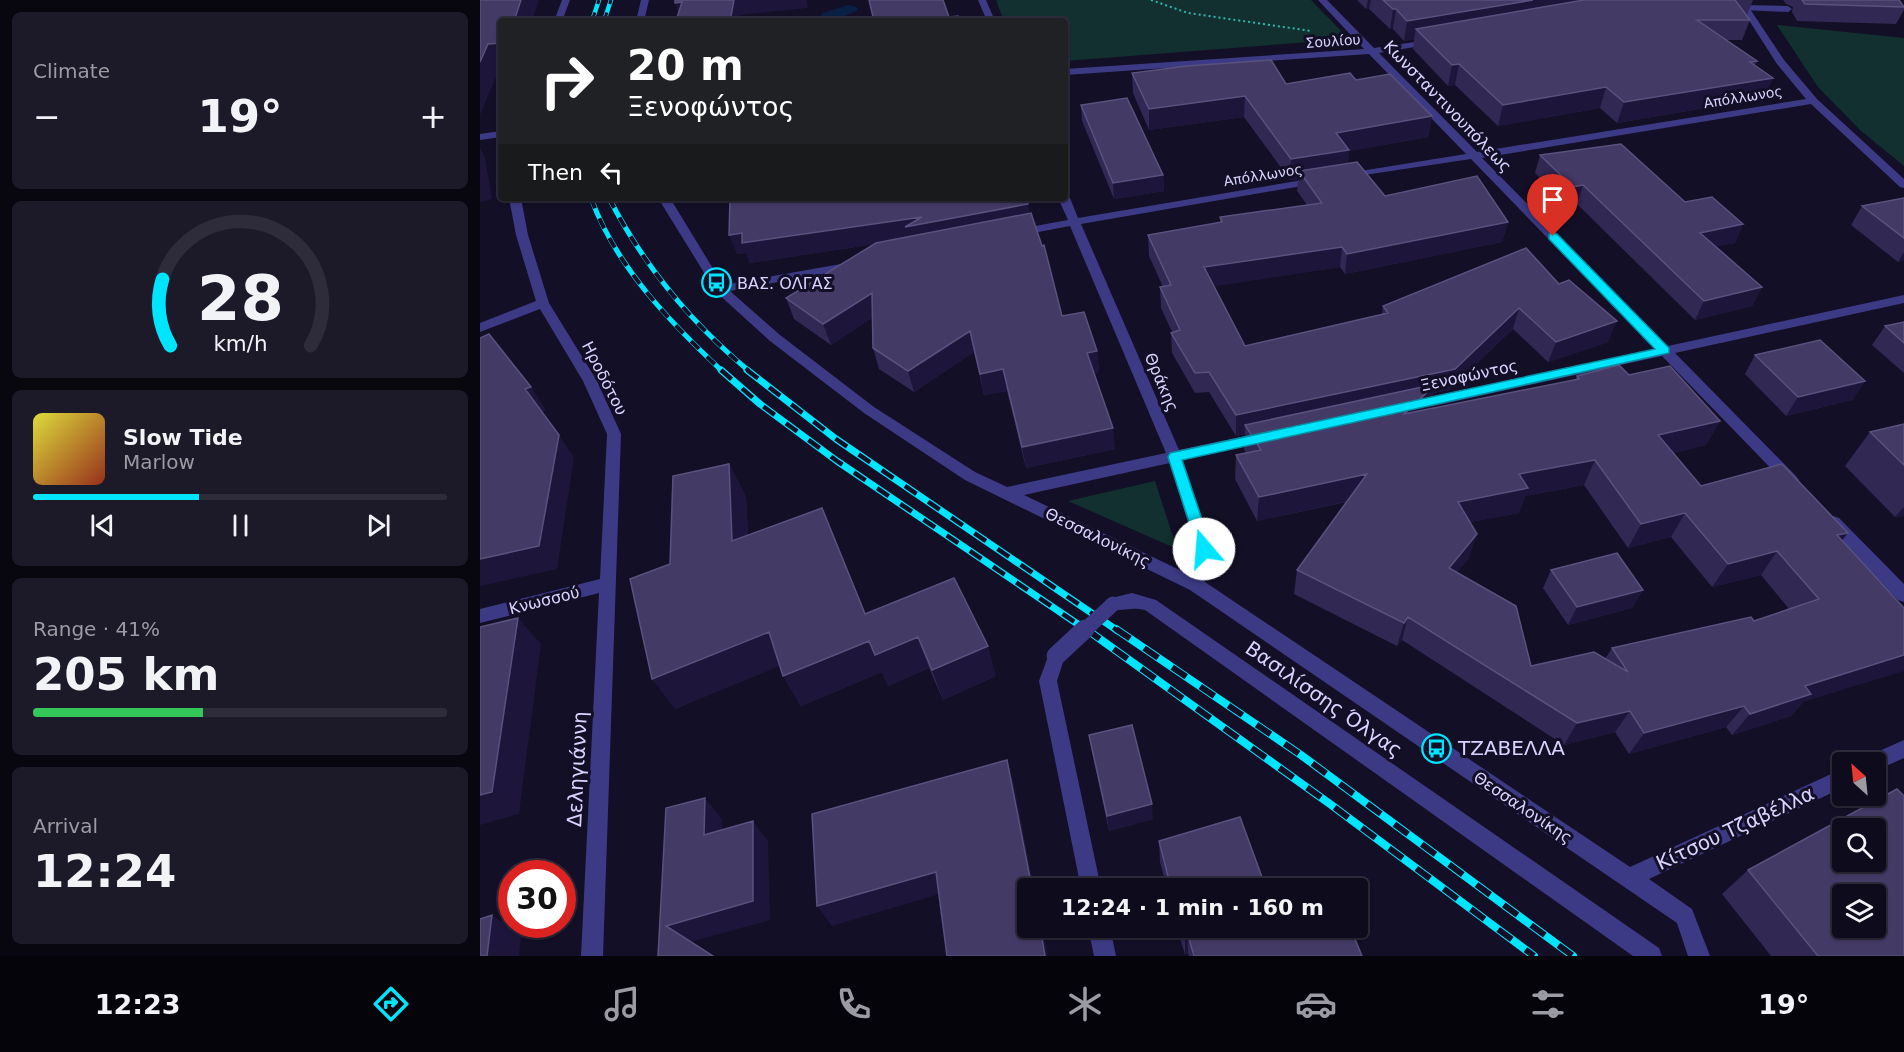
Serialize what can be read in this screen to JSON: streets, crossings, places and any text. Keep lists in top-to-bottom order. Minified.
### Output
{"streets":{"street":["Σουλίου","Απόλλωνος","Κωνσταντινουπόλεως","Ξενοφώντος","Ηροδότου","Θράκης","Θεσσαλονίκης","Κνωσσού","Βασιλίσσης Όλγας","Δεληγιάννη","Κίτσου Τζαβέλλα"]},"crossings":[["Σουλίου","Κωνσταντινουπόλεως"],["Απόλλωνος","Κωνσταντινουπόλεως"],["Απόλλωνος","Θράκης"],["Κωνσταντινουπόλεως","Ξενοφώντος"],["Ηροδότου","Κνωσσού"],["Ηροδότου","Δεληγιάννη"],["Θράκης","Θεσσαλονίκης"],["Θεσσαλονίκης","Κίτσου Τζαβέλλα"],["Κνωσσού","Δεληγιάννη"]],"places":{"bus stop":["ΒΑΣ. ΟΛΓΑΣ","ΤΖΑΒΕΛΛΑ"]},"north":"top left","page":{"tile":["Climate",["Range · 41%","205 km"],["Arrival","12:24"]],"turn":["20 m","Ξενοφώντος"],"heat":["−","19°","+"],"then":"Then","song":["Slow Tide","Marlow"],"limit":"30","trip":"12:24 · 1 min · 160 m","tabs":["12:23","19°"],"gauge":["28","km/h"]}}
